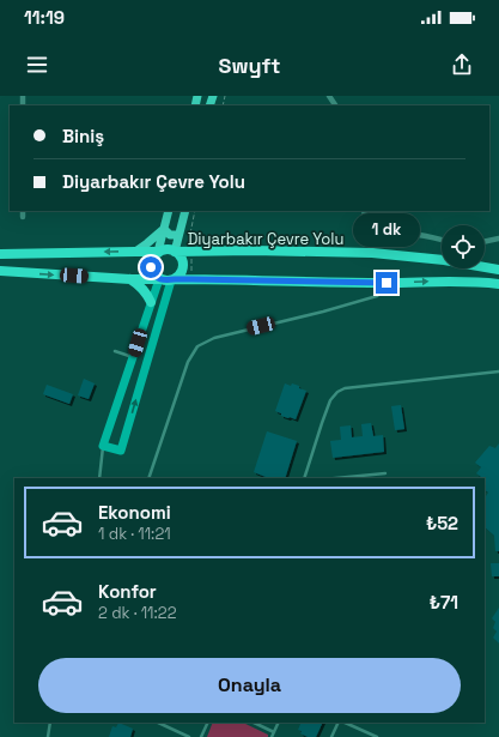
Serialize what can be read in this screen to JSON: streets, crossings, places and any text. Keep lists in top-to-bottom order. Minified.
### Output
{"streets":{"highway":["Diyarbakır Çevre Yolu"]},"page":{"status":"11:19","header":"Swyft","banner":["Biniş","Diyarbakır Çevre Yolu"],"bubble":"1 dk","list":[{"name":"Ekonomi","note":"1 dk · 11:21","value":"₺52"},{"name":"Konfor","note":"2 dk · 11:22","value":"₺71"}],"buttons":"Onayla"}}
